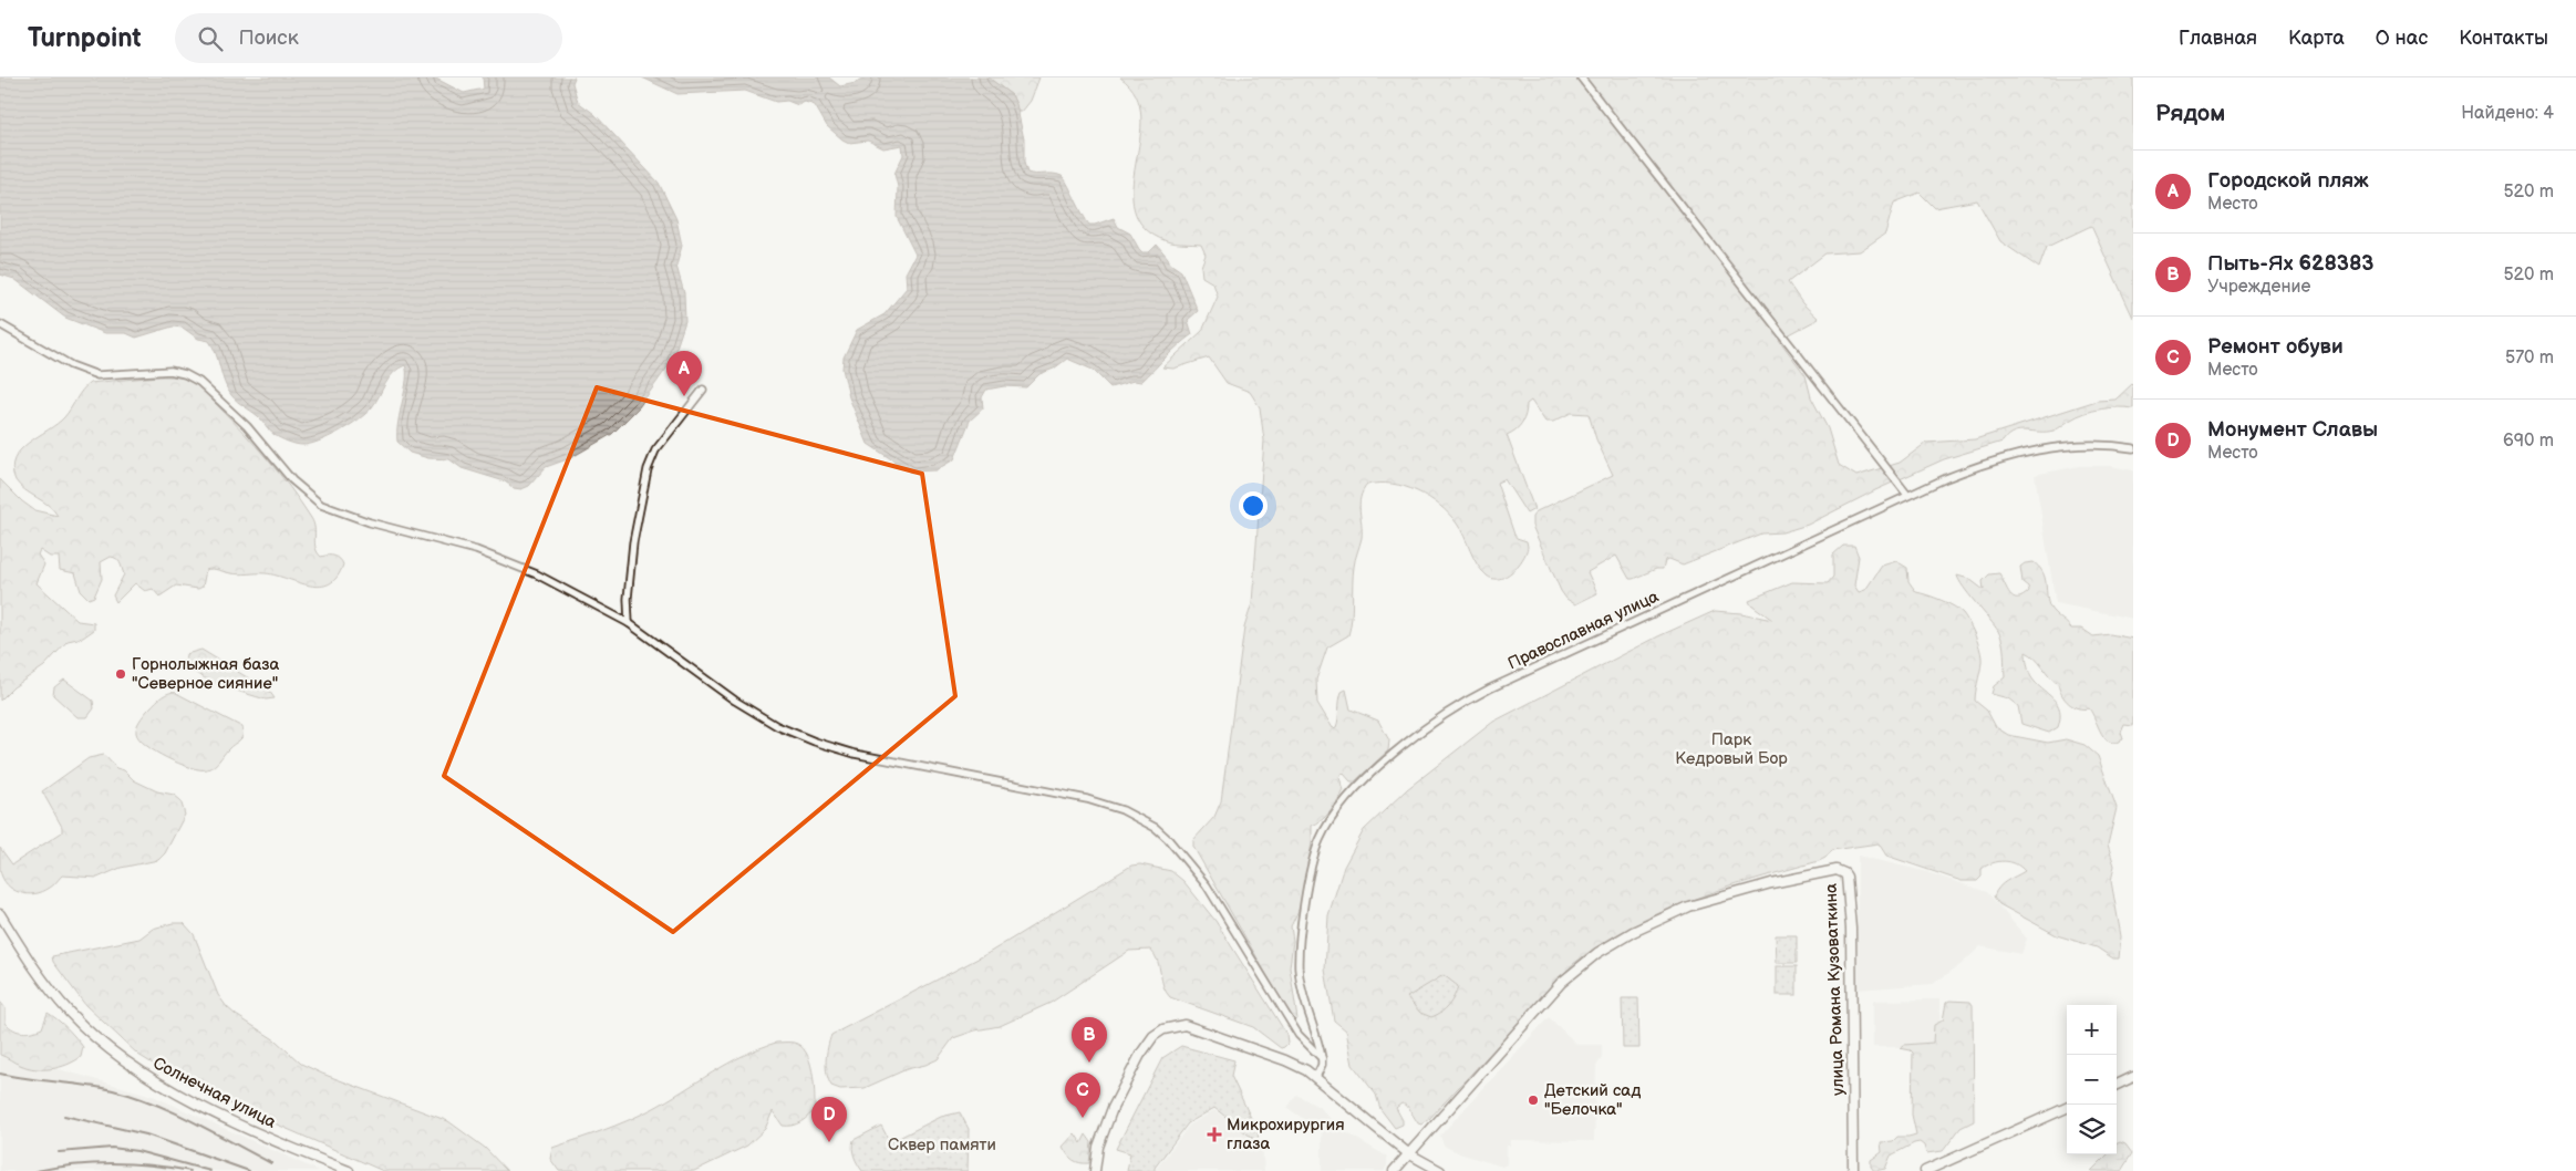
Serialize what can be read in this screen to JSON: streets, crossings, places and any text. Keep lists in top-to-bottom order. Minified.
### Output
{"streets":{"street":["Православная улица","улица Романа Кузоваткина","Солнечная улица"]},"parks":["Парк Кедровый Бор","Сквер памяти"],"places":{"other":["Горнолыжная база \"Северное сияние\"","Детский сад \"Белочка\""],"health":["Микрохирургия глаза"]},"page":{"header":"Turnpoint","search":"Поиск","nav":["Главная","Карта","О нас","Контакты"],"heading":["Рядом","Найдено: 4"],"list":[{"mark":"A","name":"Городской пляж","note":"Место","value":"520 m"},{"mark":"B","name":"Пыть-Ях 628383","note":"Учреждение","value":"520 m"},{"mark":"C","name":"Ремонт обуви","note":"Место","value":"570 m"},{"mark":"D","name":"Монумент Славы","note":"Место","value":"690 m"}],"pins":["A","B","C","D"],"map_buttons":["+","−"]}}
